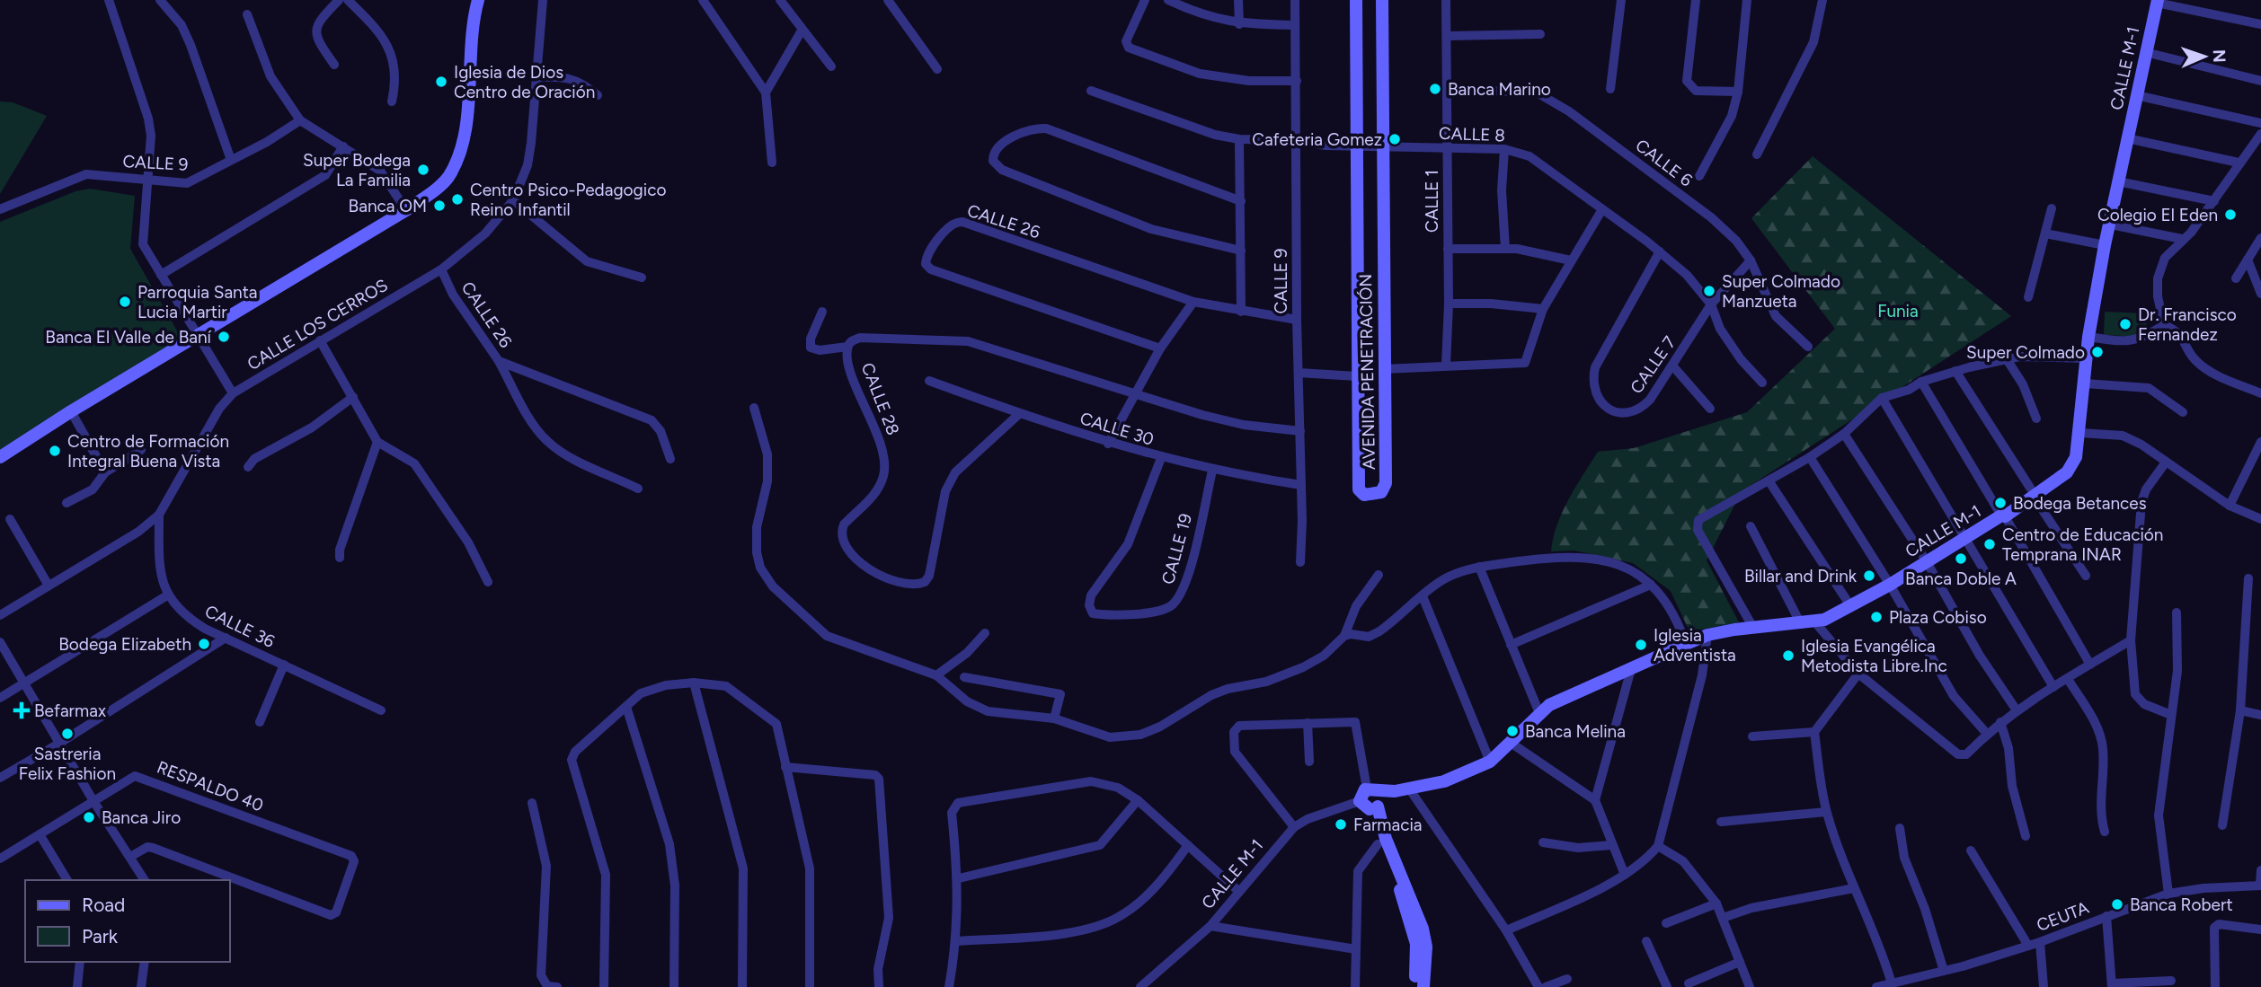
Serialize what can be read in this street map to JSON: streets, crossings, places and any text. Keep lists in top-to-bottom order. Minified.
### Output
{"streets":{"street":["CALLE M-1","CALLE 8","CALLE 9","CALLE 6","CALLE 1","CALLE 26","CALLE LOS CERROS","CALLE 7","AVENIDA PENETRACIÓN","CALLE 28","CALLE 30","CALLE 19","CALLE 36","RESPALDO 40","CEUTA"]},"crossings":[["CALLE 8","CALLE 9"],["CALLE 8","CALLE 1"],["CALLE 8","CALLE 7"],["CALLE 8","AVENIDA PENETRACIÓN"],["CALLE 9","CALLE 26"],["CALLE 9","CALLE 28"],["CALLE 9","CALLE 30"],["CALLE 6","CALLE 1"],["CALLE 6","CALLE 7"],["CALLE 26","CALLE LOS CERROS"],["CALLE 28","CALLE 30"],["CALLE 30","CALLE 19"]],"parks":["Funia"],"places":{"other":["Iglesia de Dios Centro de Oración","Banca Marino","Cafeteria Gomez","Super Bodega La Familia","Centro Psico-Pedagogico Reino Infantil","Banca OM","Colegio El Eden","Super Colmado Manzueta","Parroquia Santa Lucia Martir","Dr. Francisco Fernandez","Banca El Valle de Baní","Super Colmado","Centro de Formación Integral Buena Vista","Bodega Betances","Centro de Educación Temprana INAR","Banca Doble A","Billar and Drink","Plaza Cobiso","Bodega Elizabeth","Iglesia Adventista","Iglesia Evangélica Metodista Libre.Inc","Banca Melina","Sastreria Felix Fashion","Banca Jiro","Farmacia","Banca Robert"],"health":["Befarmax"]},"legend":["Road","Park"],"north":"right"}
